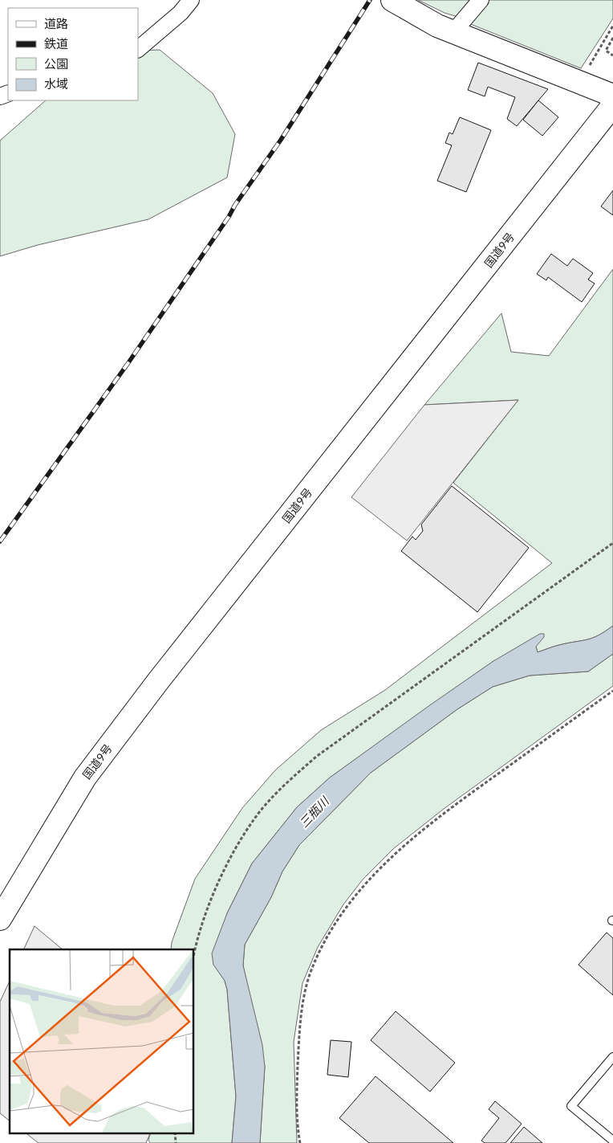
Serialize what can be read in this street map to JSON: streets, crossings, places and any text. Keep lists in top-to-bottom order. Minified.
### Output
{"streets":{"main road":["国道9号"]},"water":["三瓶川"],"legend":["道路","鉄道","公園","水域"]}
